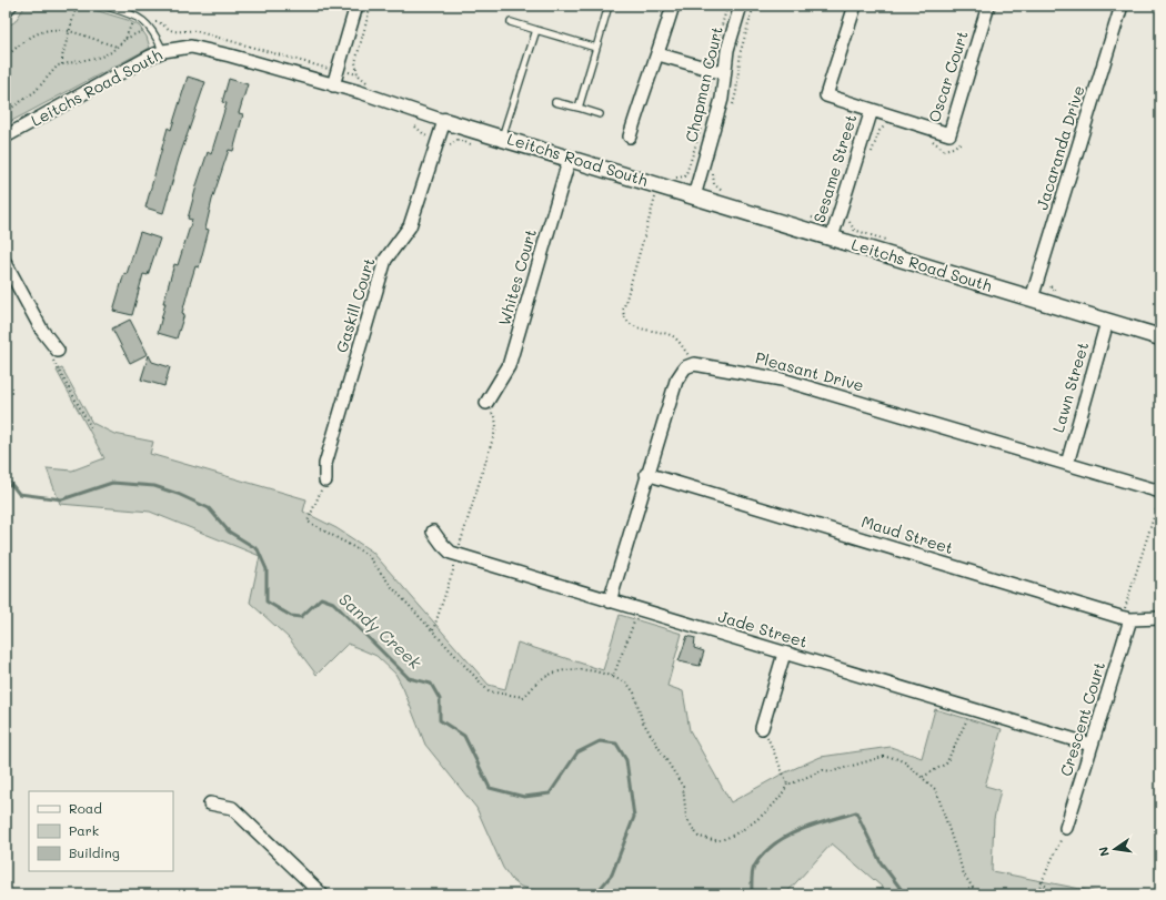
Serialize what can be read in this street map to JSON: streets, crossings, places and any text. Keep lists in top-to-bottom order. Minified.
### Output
{"streets":{"street":["Oscar Court","Chapman Court","Leitchs Road South","Jacaranda Drive","Sesame Street","Whites Court","Gaskill Court","Pleasant Drive","Lawn Street","Maud Street","Jade Street","Crescent Court"]},"crossings":[["Oscar Court","Sesame Street"],["Chapman Court","Leitchs Road South"],["Leitchs Road South","Jacaranda Drive"],["Leitchs Road South","Sesame Street"],["Leitchs Road South","Whites Court"],["Leitchs Road South","Gaskill Court"],["Leitchs Road South","Lawn Street"],["Pleasant Drive","Lawn Street"],["Maud Street","Crescent Court"],["Jade Street","Crescent Court"]],"water":["Sandy Creek"],"legend":["Road","Park","Building"],"north":"left"}
